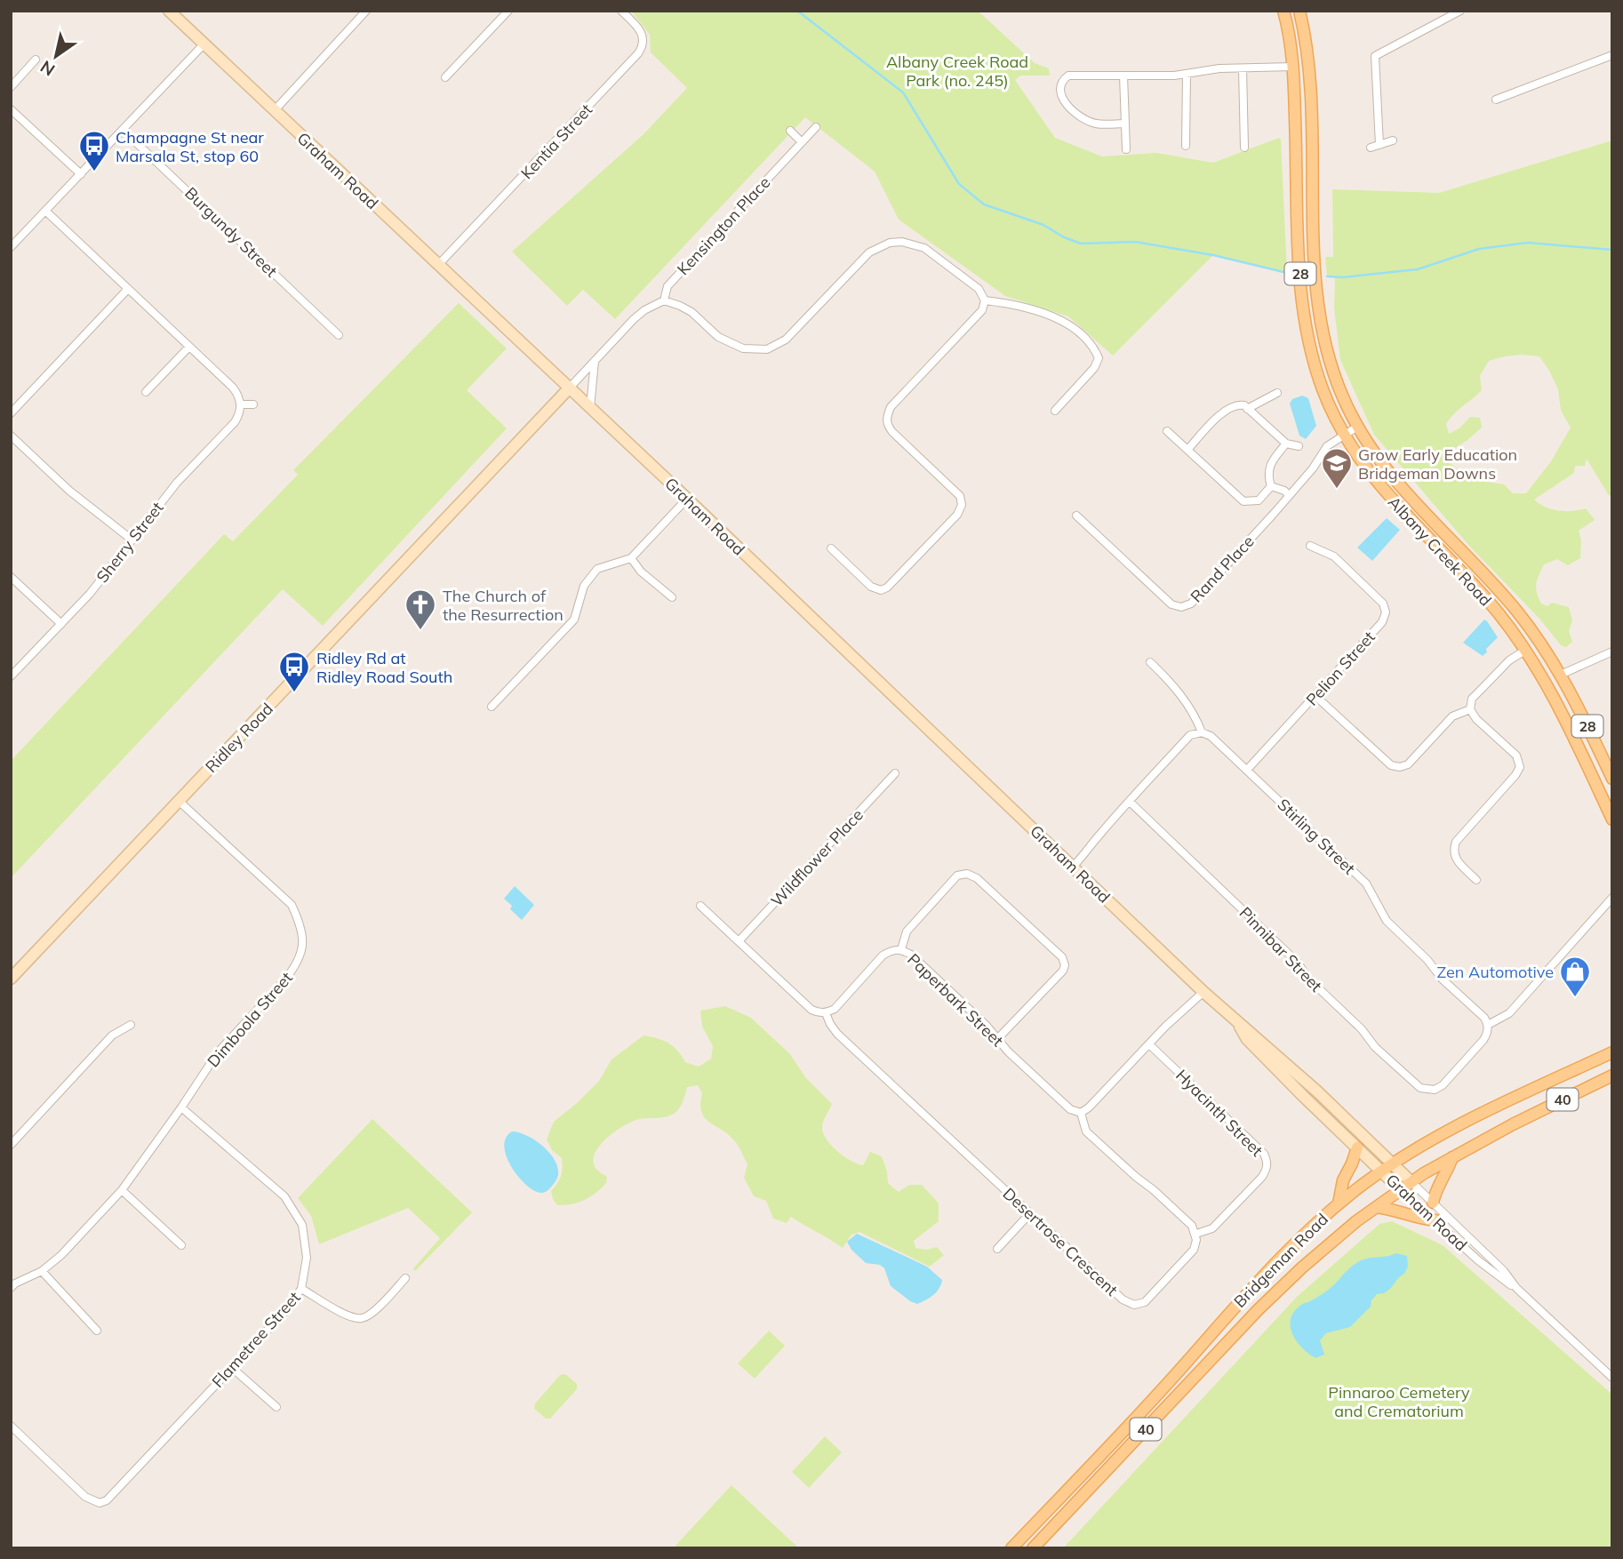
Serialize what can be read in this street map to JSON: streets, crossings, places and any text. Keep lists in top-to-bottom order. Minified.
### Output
{"streets":{"main road":["28","Albany Creek Road","40","Bridgeman Road"],"street":["Kentia Street","Graham Road","Kensington Place","Burgundy Street","Sherry Street","Rand Place","Pelion Street","Ridley Road","Stirling Street","Wildflower Place","Pinnibar Street","Paperbark Street","Dimboola Street","Hyacinth Street","Desertrose Crescent","Flametree Street"]},"crossings":[["Kentia Street","Graham Road"],["Graham Road","Ridley Road"],["Graham Road","Bridgeman Road"],["Albany Creek Road","Rand Place"],["Pelion Street","Stirling Street"],["Ridley Road","Dimboola Street"],["Stirling Street","Pinnibar Street"],["Paperbark Street","Desertrose Crescent"],["Dimboola Street","Flametree Street"],["Hyacinth Street","Desertrose Crescent"]],"parks":["Albany Creek Road Park (no. 245)","Pinnaroo Cemetery and Crematorium"],"places":{"bus stop":["Champagne St near Marsala St, stop 60","Ridley Rd at Ridley Road South"],"school or university":["Grow Early Education Bridgeman Downs"],"church":["The Church of the Resurrection"],"shop":["Zen Automotive"]},"north":"bottom left"}
